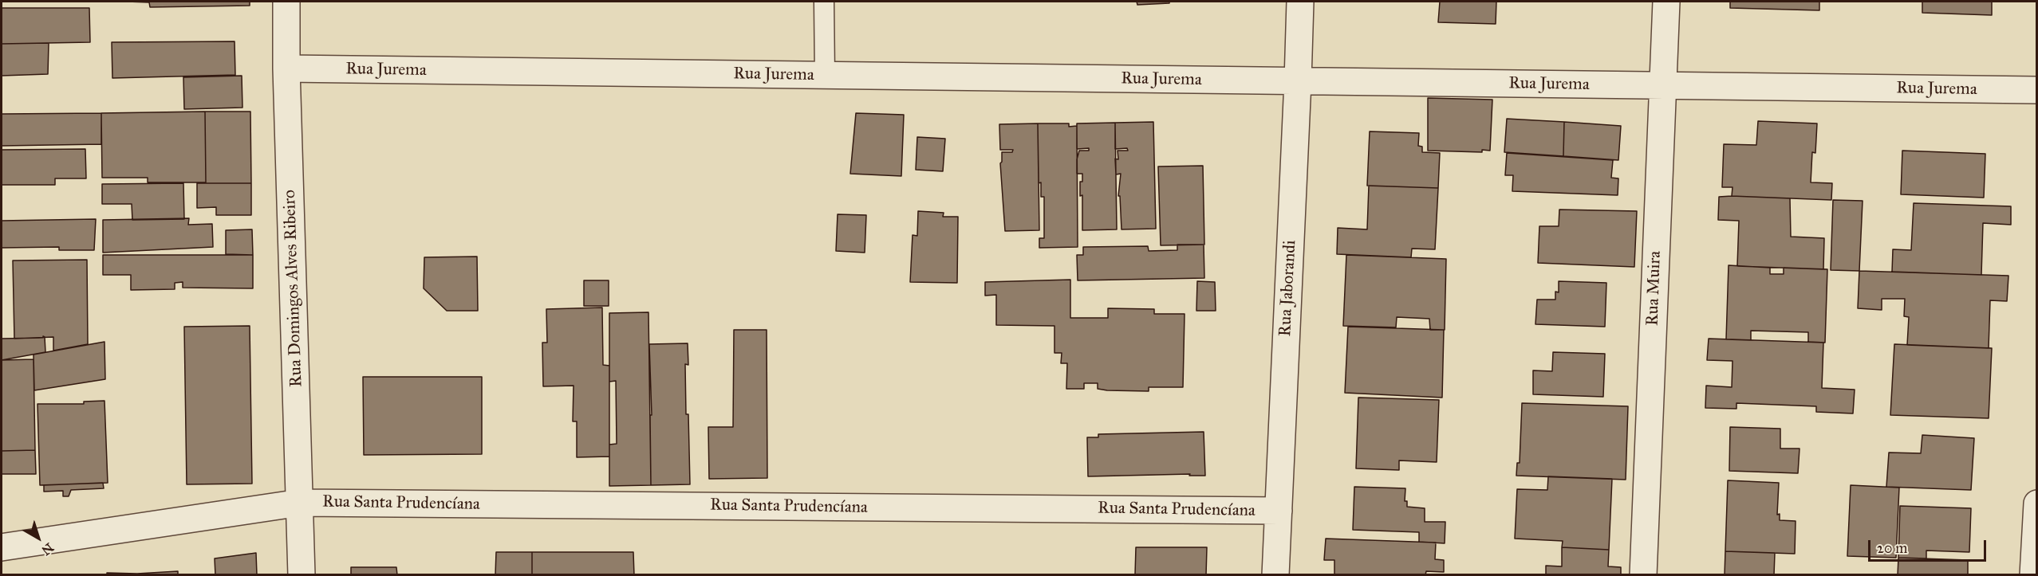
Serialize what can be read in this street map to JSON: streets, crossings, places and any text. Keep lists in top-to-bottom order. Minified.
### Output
{"streets":{"street":["Rua Jurema","Rua Domingos Alves Ribeiro","Rua Jaborandi","Rua Muira","Rua Santa Prudencíana"]},"crossings":[["Rua Jurema","Rua Domingos Alves Ribeiro"],["Rua Jurema","Rua Jaborandi"],["Rua Jurema","Rua Muira"],["Rua Domingos Alves Ribeiro","Rua Santa Prudencíana"],["Rua Jaborandi","Rua Santa Prudencíana"]],"scale_bar":"20 m","north":"bottom right"}
